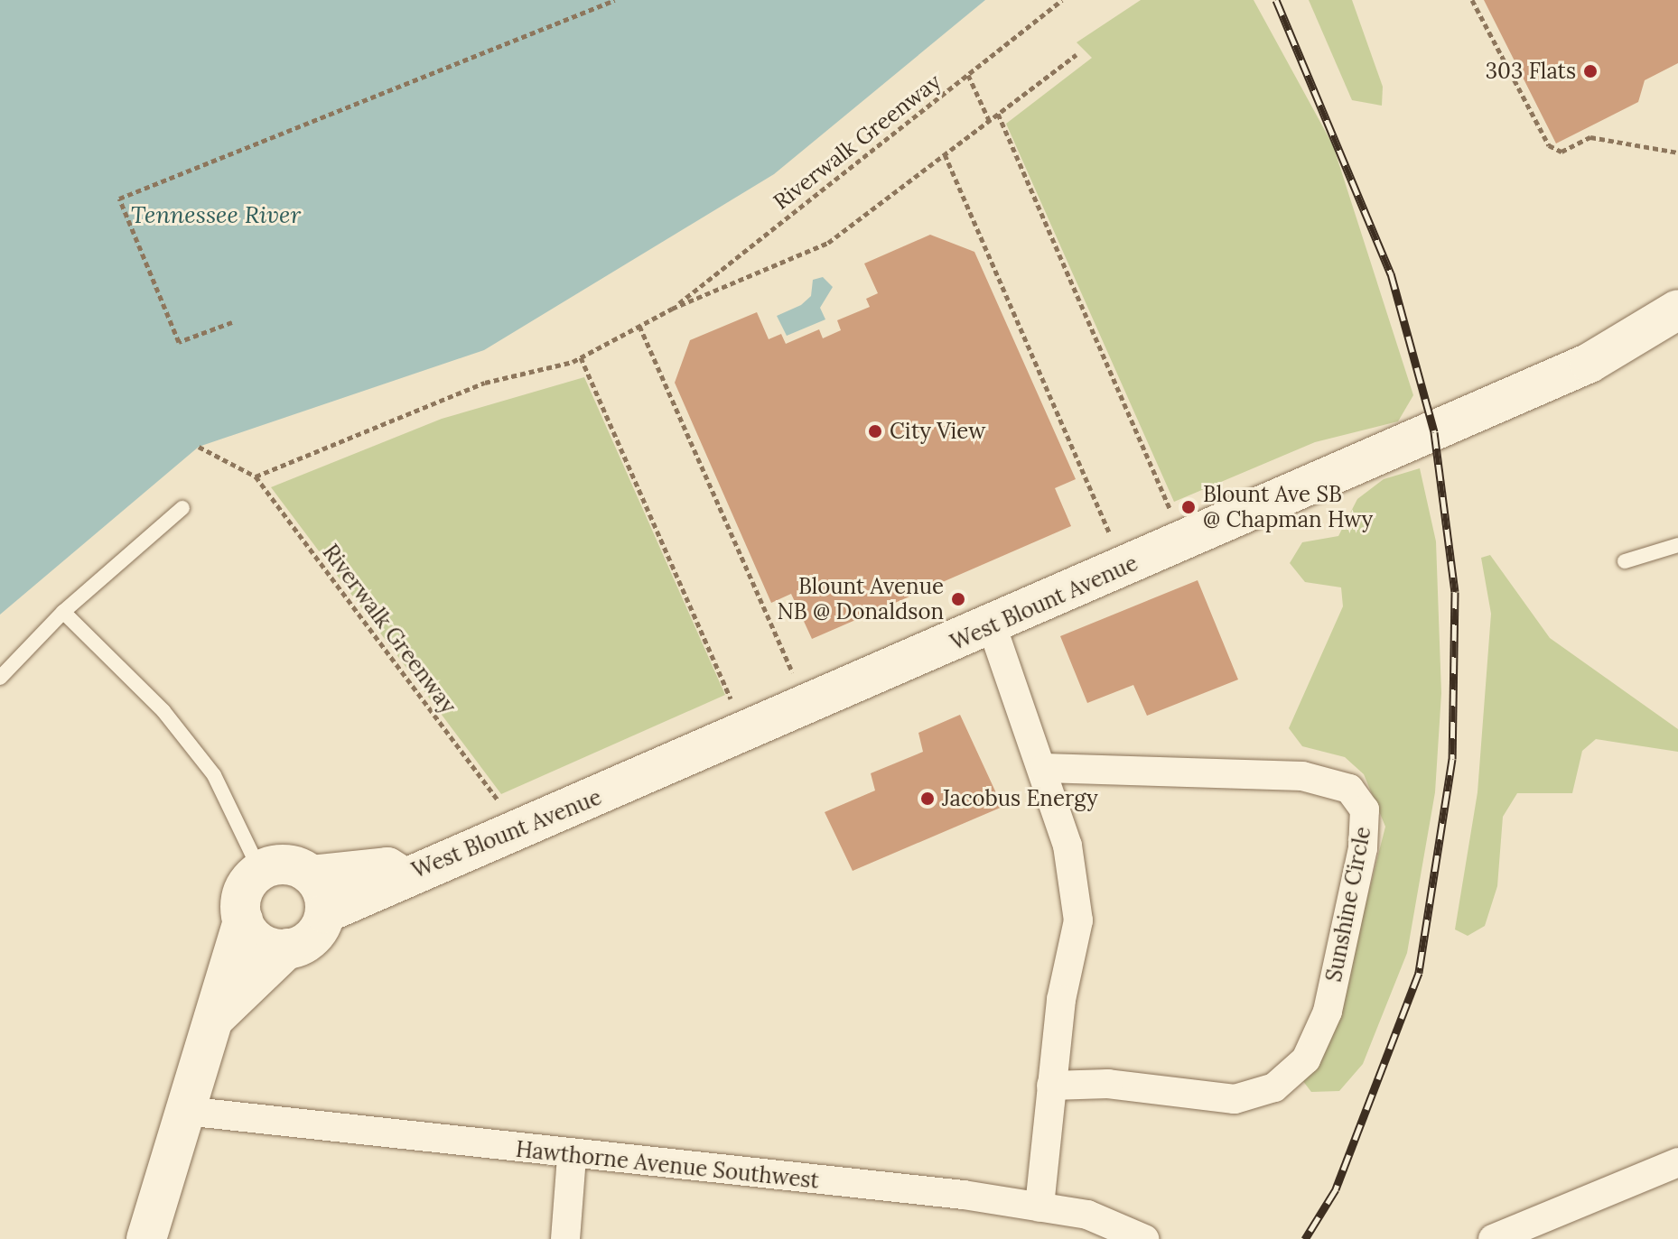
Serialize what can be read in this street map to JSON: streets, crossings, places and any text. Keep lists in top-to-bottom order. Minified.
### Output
{"streets":{"street":["West Blount Avenue","Sunshine Circle","Hawthorne Avenue Southwest"],"path":["Riverwalk Greenway"]},"water":["Tennessee River"],"places":["303 Flats","City View","Blount Ave SB @ Chapman Hwy","Blount Avenue NB @ Donaldson","Jacobus Energy"]}
